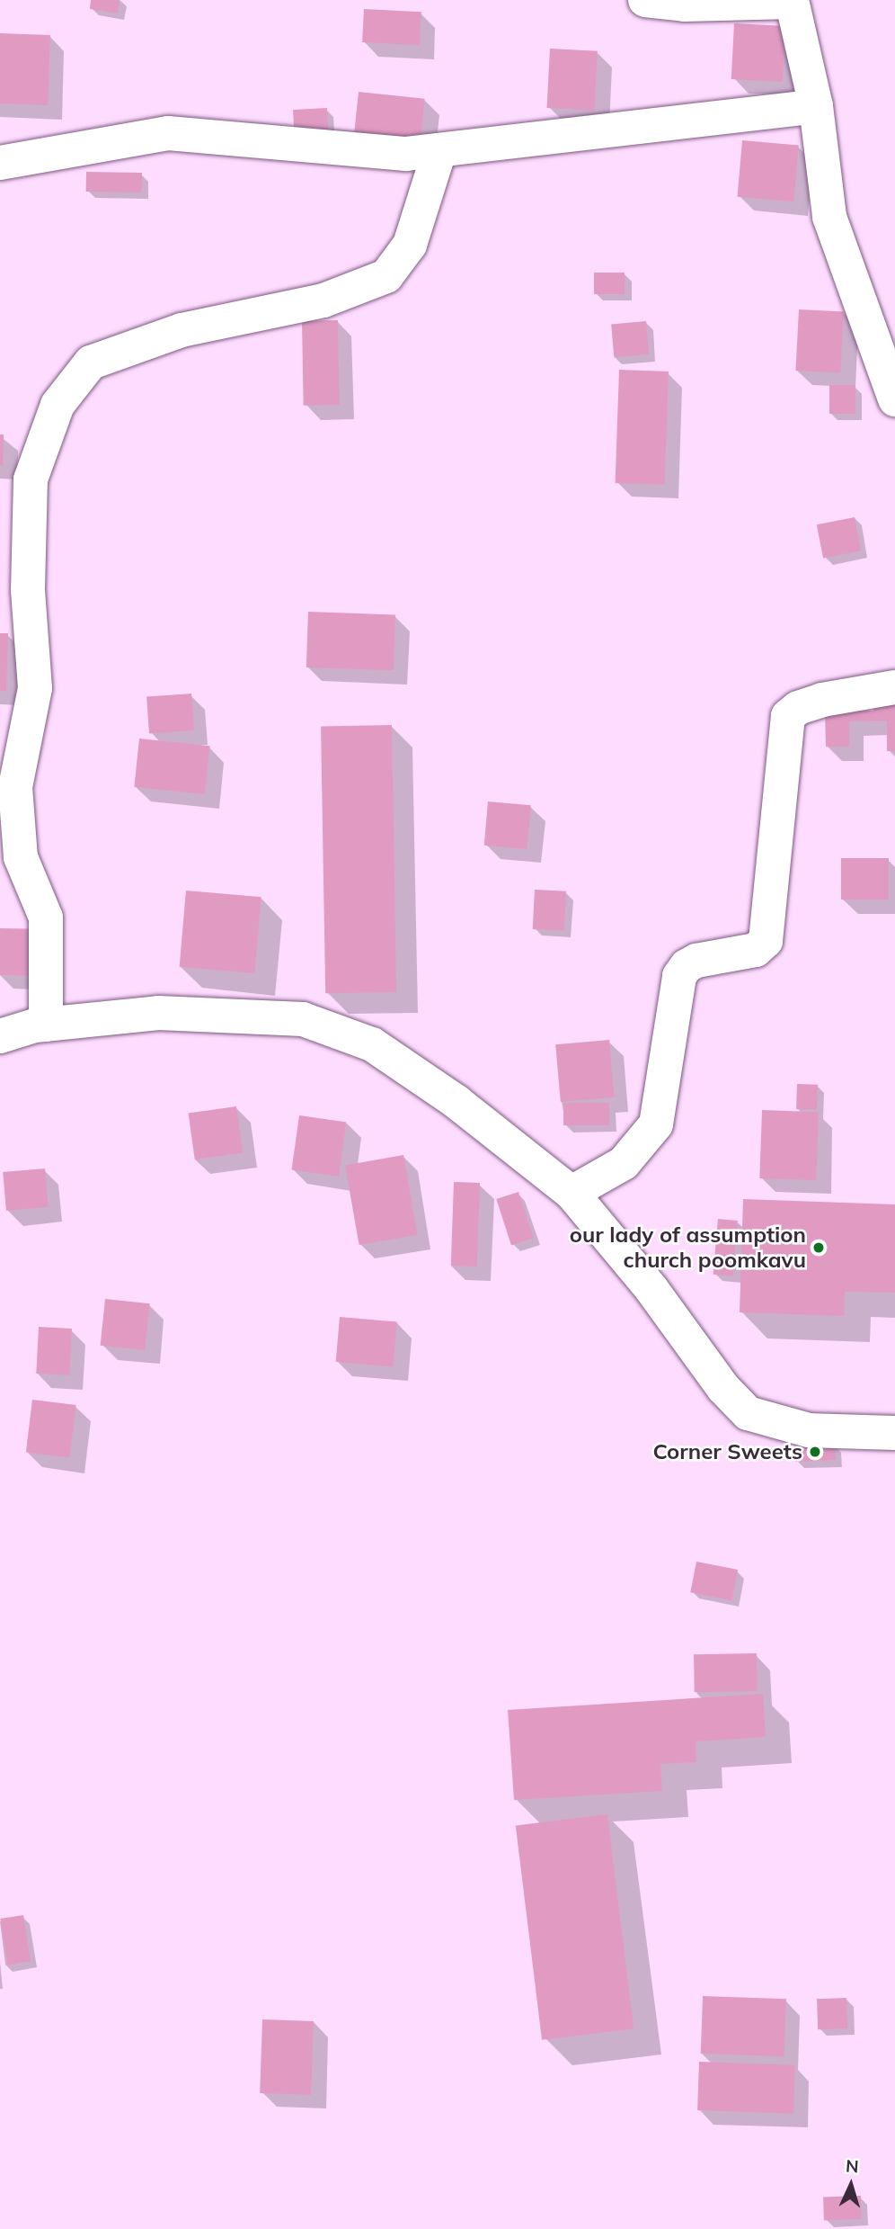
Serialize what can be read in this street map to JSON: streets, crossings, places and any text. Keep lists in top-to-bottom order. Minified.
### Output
{"places":["our lady of assumption church poomkavu","Corner Sweets"],"north":"top"}
